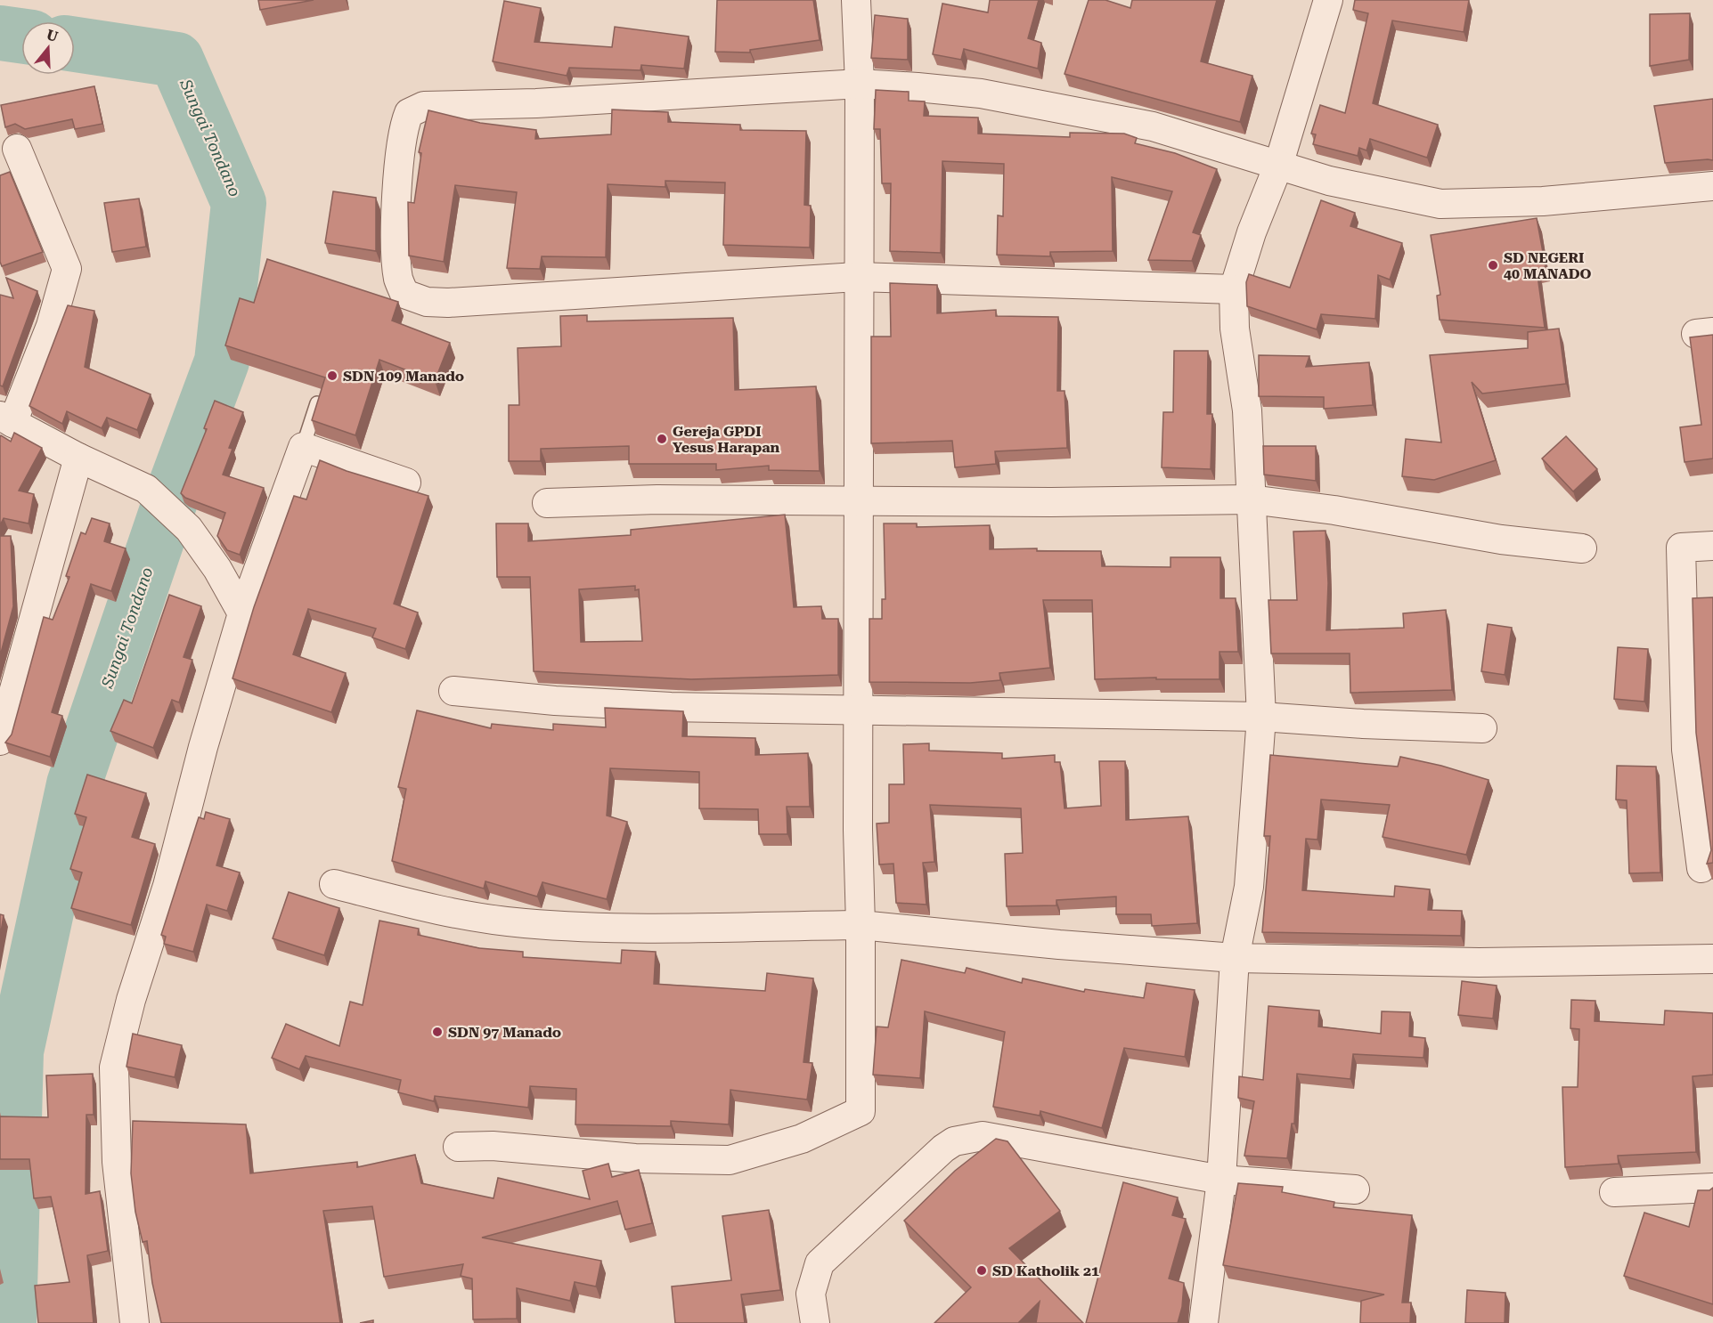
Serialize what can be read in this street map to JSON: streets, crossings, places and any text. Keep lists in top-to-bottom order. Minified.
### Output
{"water":["Sungai Tondano"],"places":["SD NEGERI 40 MANADO","SDN 109 Manado","Gereja GPDI Yesus Harapan","SDN 97 Manado","SD Katholik 21"],"north":"top"}
